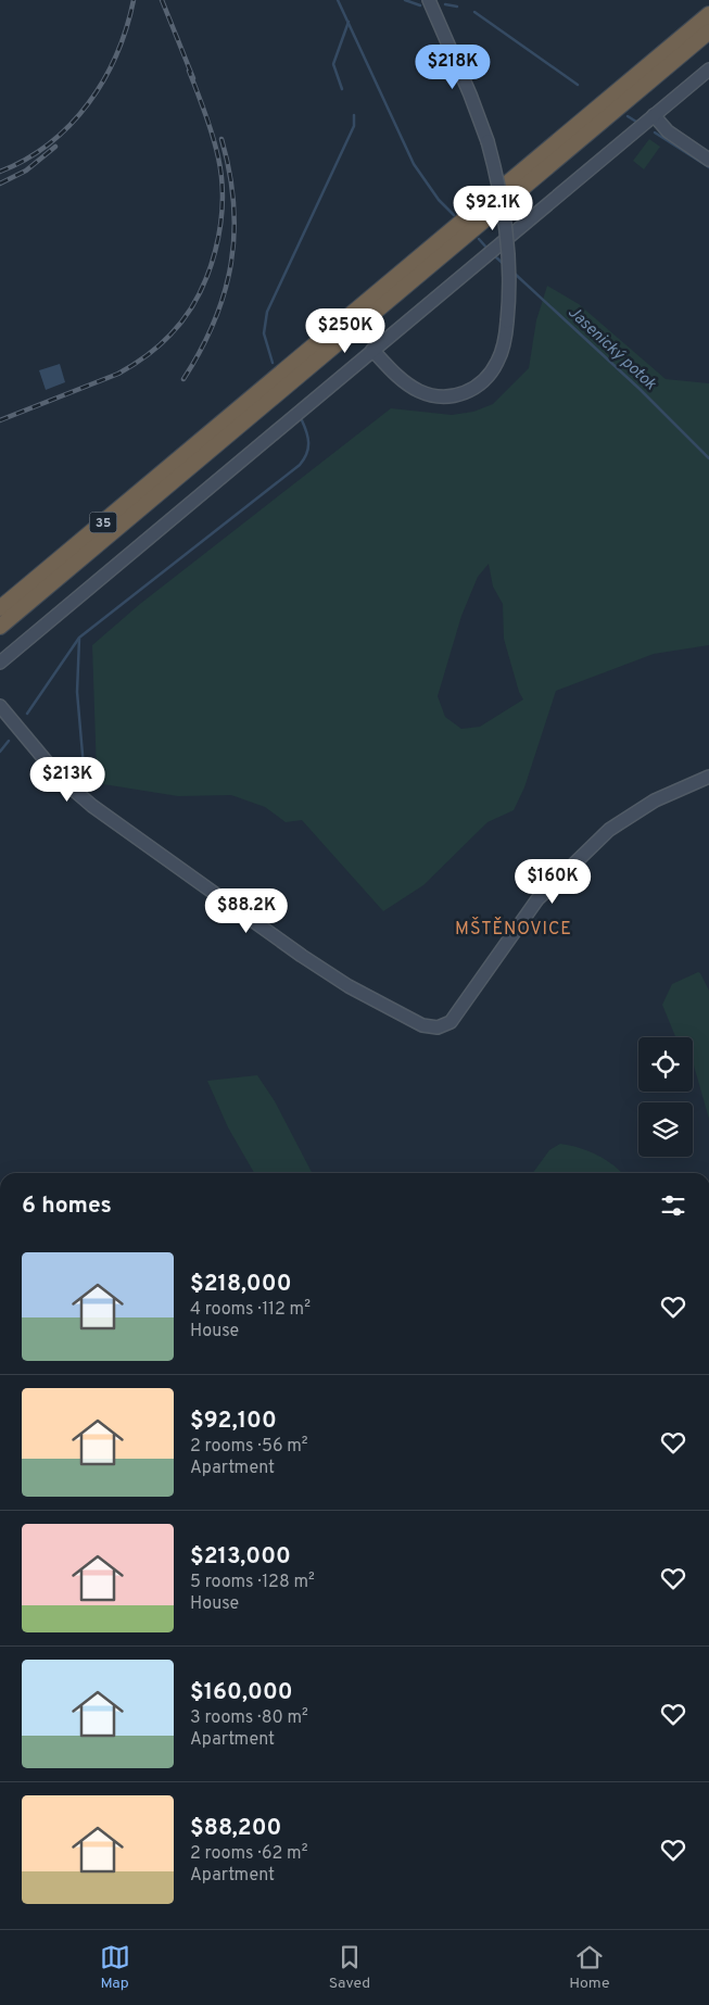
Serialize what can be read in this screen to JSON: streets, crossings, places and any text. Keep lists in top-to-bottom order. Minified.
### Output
{"streets":{"highway":["35"]},"districts":["MŠTĚNOVICE"],"water":["Jasenický potok"],"page":{"price":["$218K","$92.1K","$250K","$213K","$160K","$88.2K"],"heading":"6 homes","list":[{"name":"$218,000","note":"4 rooms · 112 m² · House"},{"name":"$92,100","note":"2 rooms · 56 m² · Apartment"},{"name":"$213,000","note":"5 rooms · 128 m² · House"},{"name":"$160,000","note":"3 rooms · 80 m² · Apartment"},{"name":"$88,200","note":"2 rooms · 62 m² · Apartment"}],"tabs":["Map","Saved","Home"]}}
